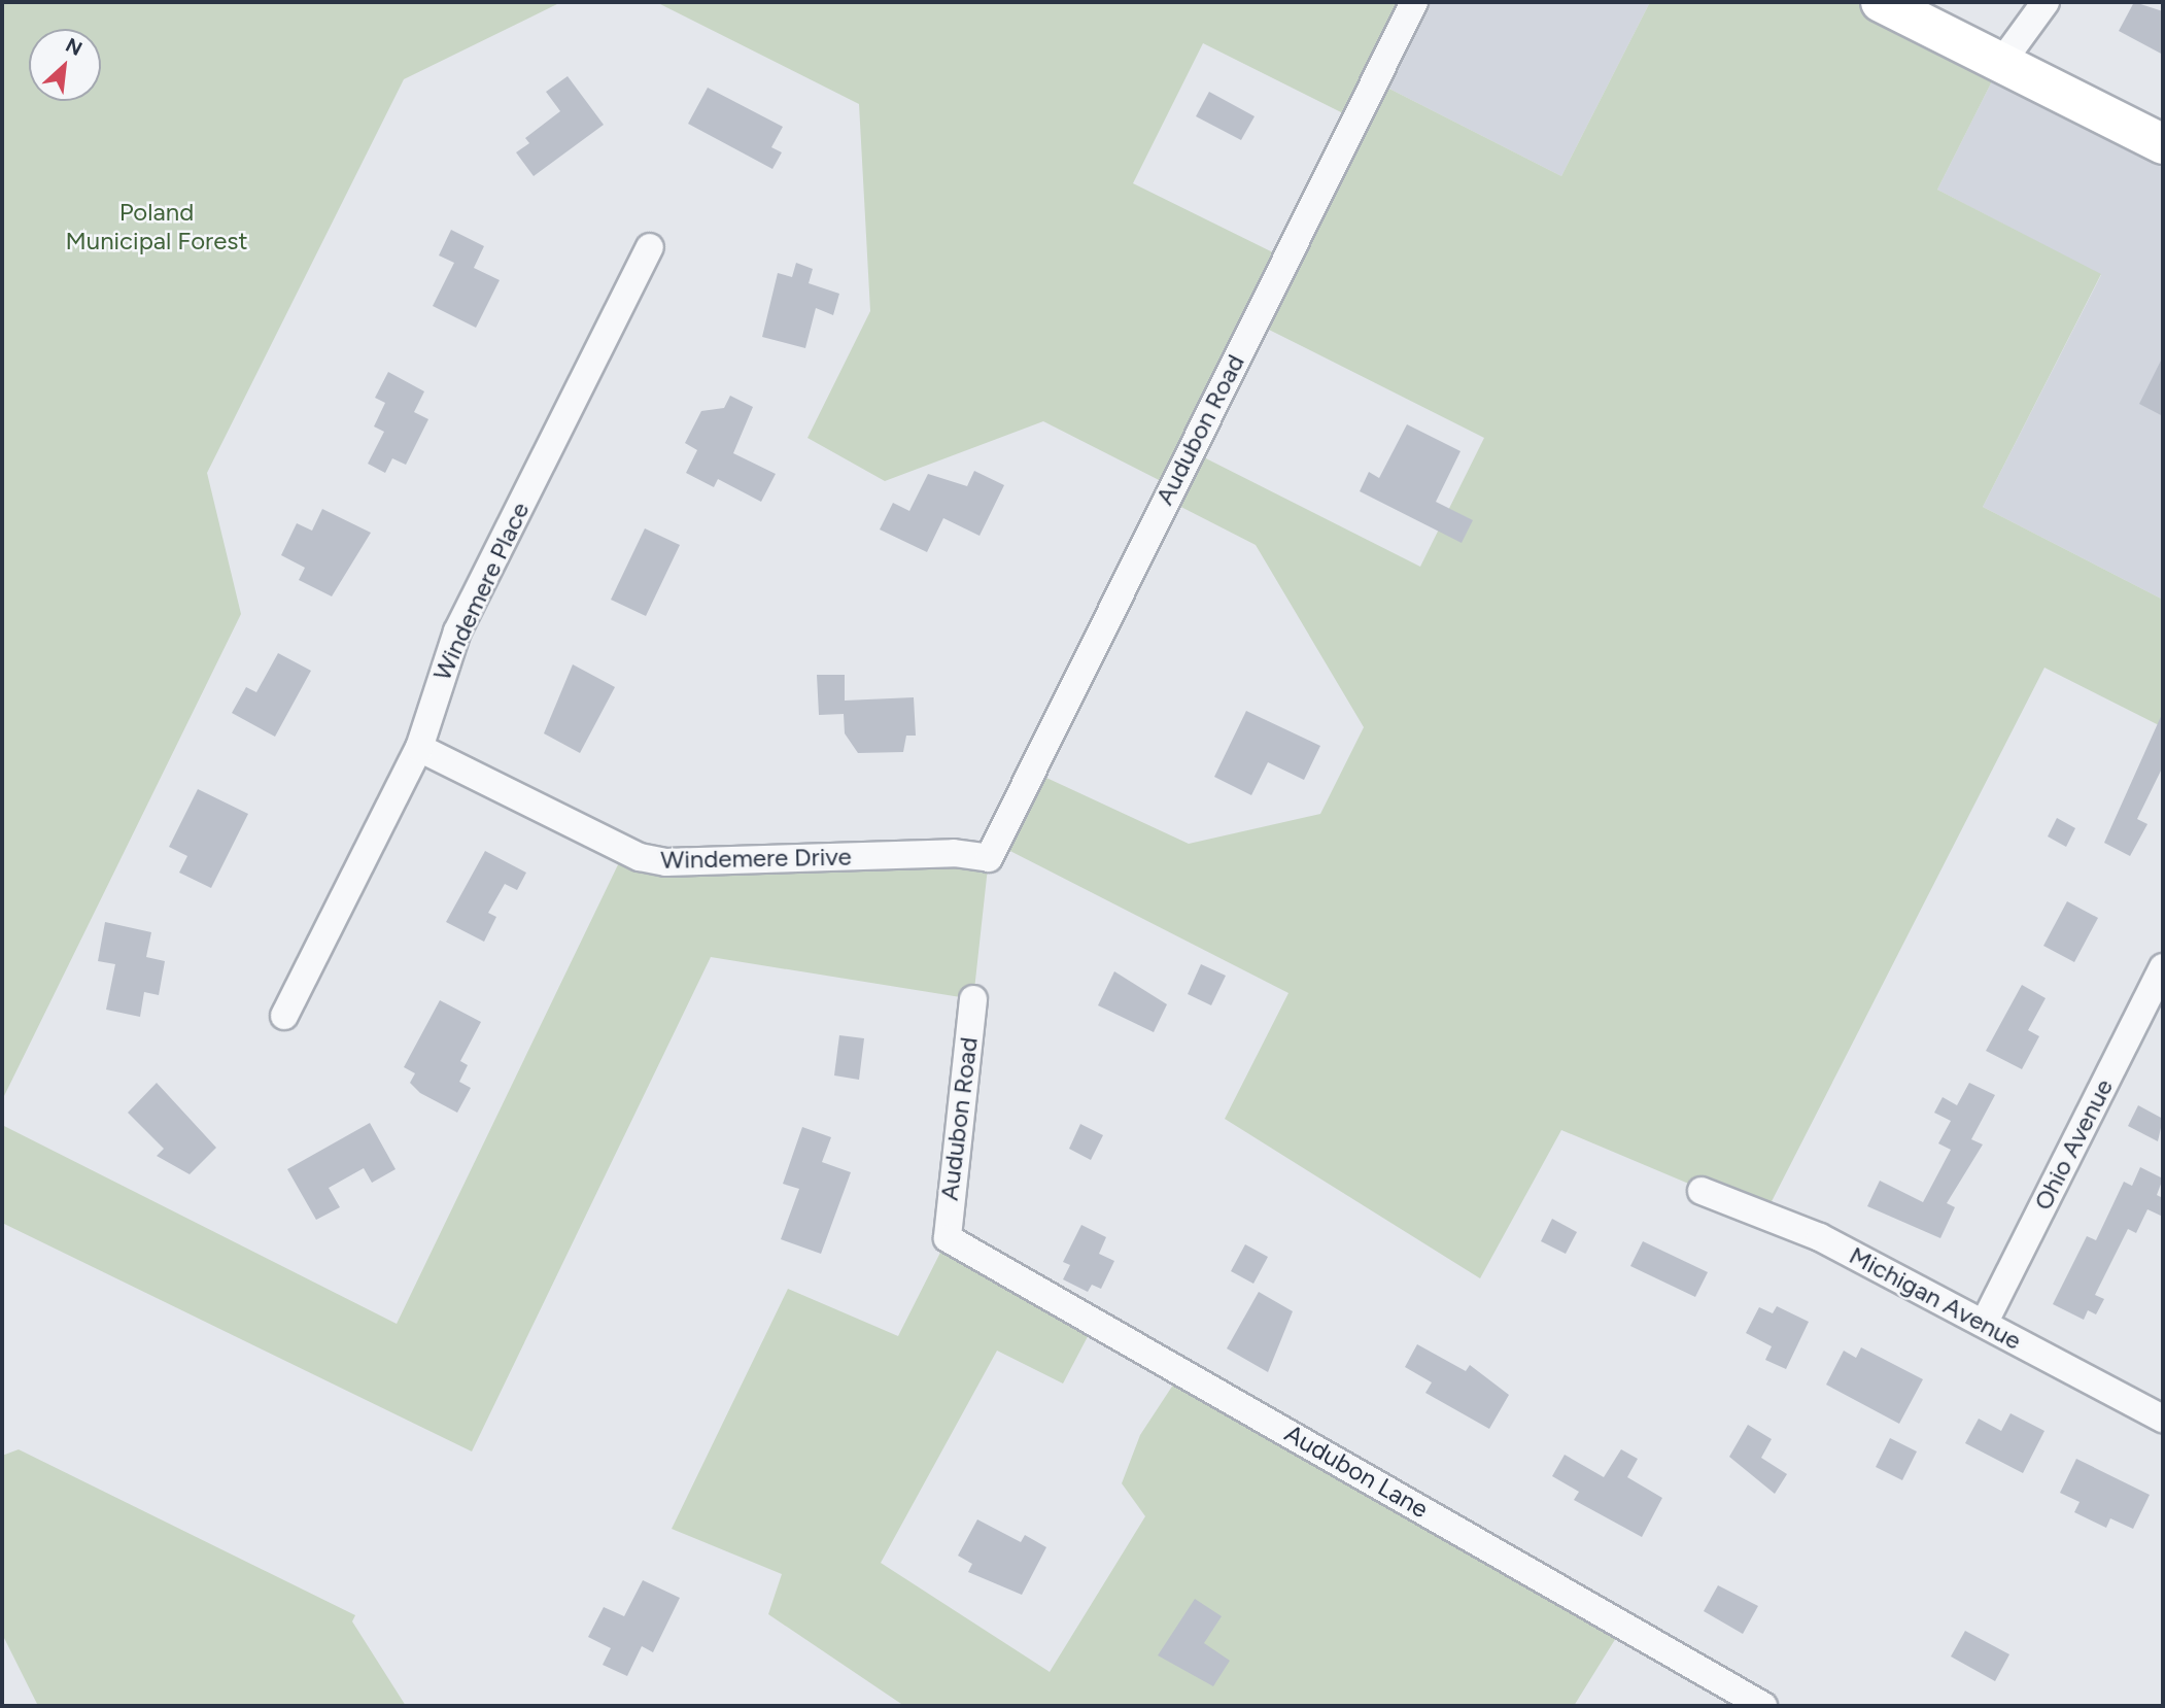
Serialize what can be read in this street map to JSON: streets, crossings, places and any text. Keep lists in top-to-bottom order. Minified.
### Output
{"streets":{"street":["Audubon Road","Windemere Place","Windemere Drive","Ohio Avenue","Michigan Avenue","Audubon Lane"]},"crossings":[["Audubon Road","Windemere Drive"],["Audubon Road","Audubon Lane"],["Windemere Place","Windemere Drive"],["Ohio Avenue","Michigan Avenue"]],"parks":["Poland Municipal Forest"],"north":"top right"}
